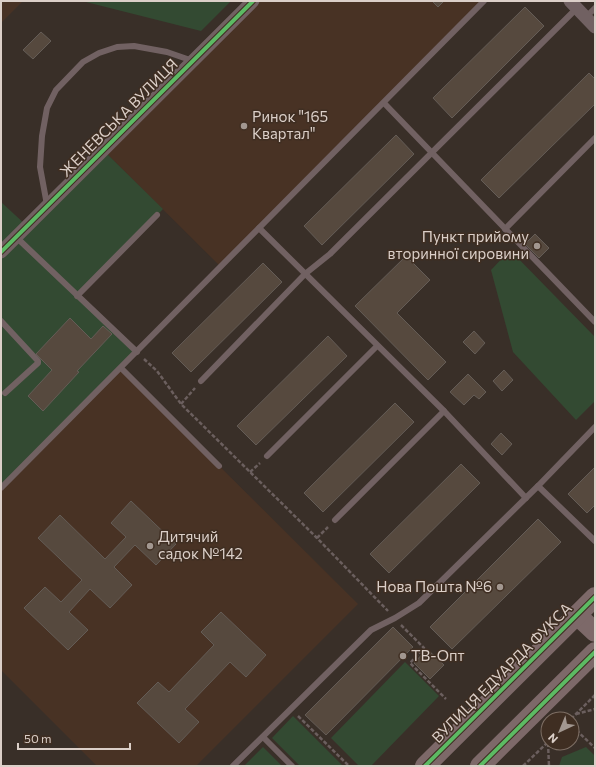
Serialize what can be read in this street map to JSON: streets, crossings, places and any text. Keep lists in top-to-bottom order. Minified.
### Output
{"streets":{"main road":["ВУЛИЦЯ ЕДУАРДА ФУКСА"],"street":["ЖЕНЕВСЬКА ВУЛИЦЯ"]},"places":["Ринок \"165 Квартал\"","Пункт прийому вторинної сировини","Дитячий садок №142","Нова Пошта №6","ТВ-Опт"],"scale_bar":"50 m","north":"bottom left"}
